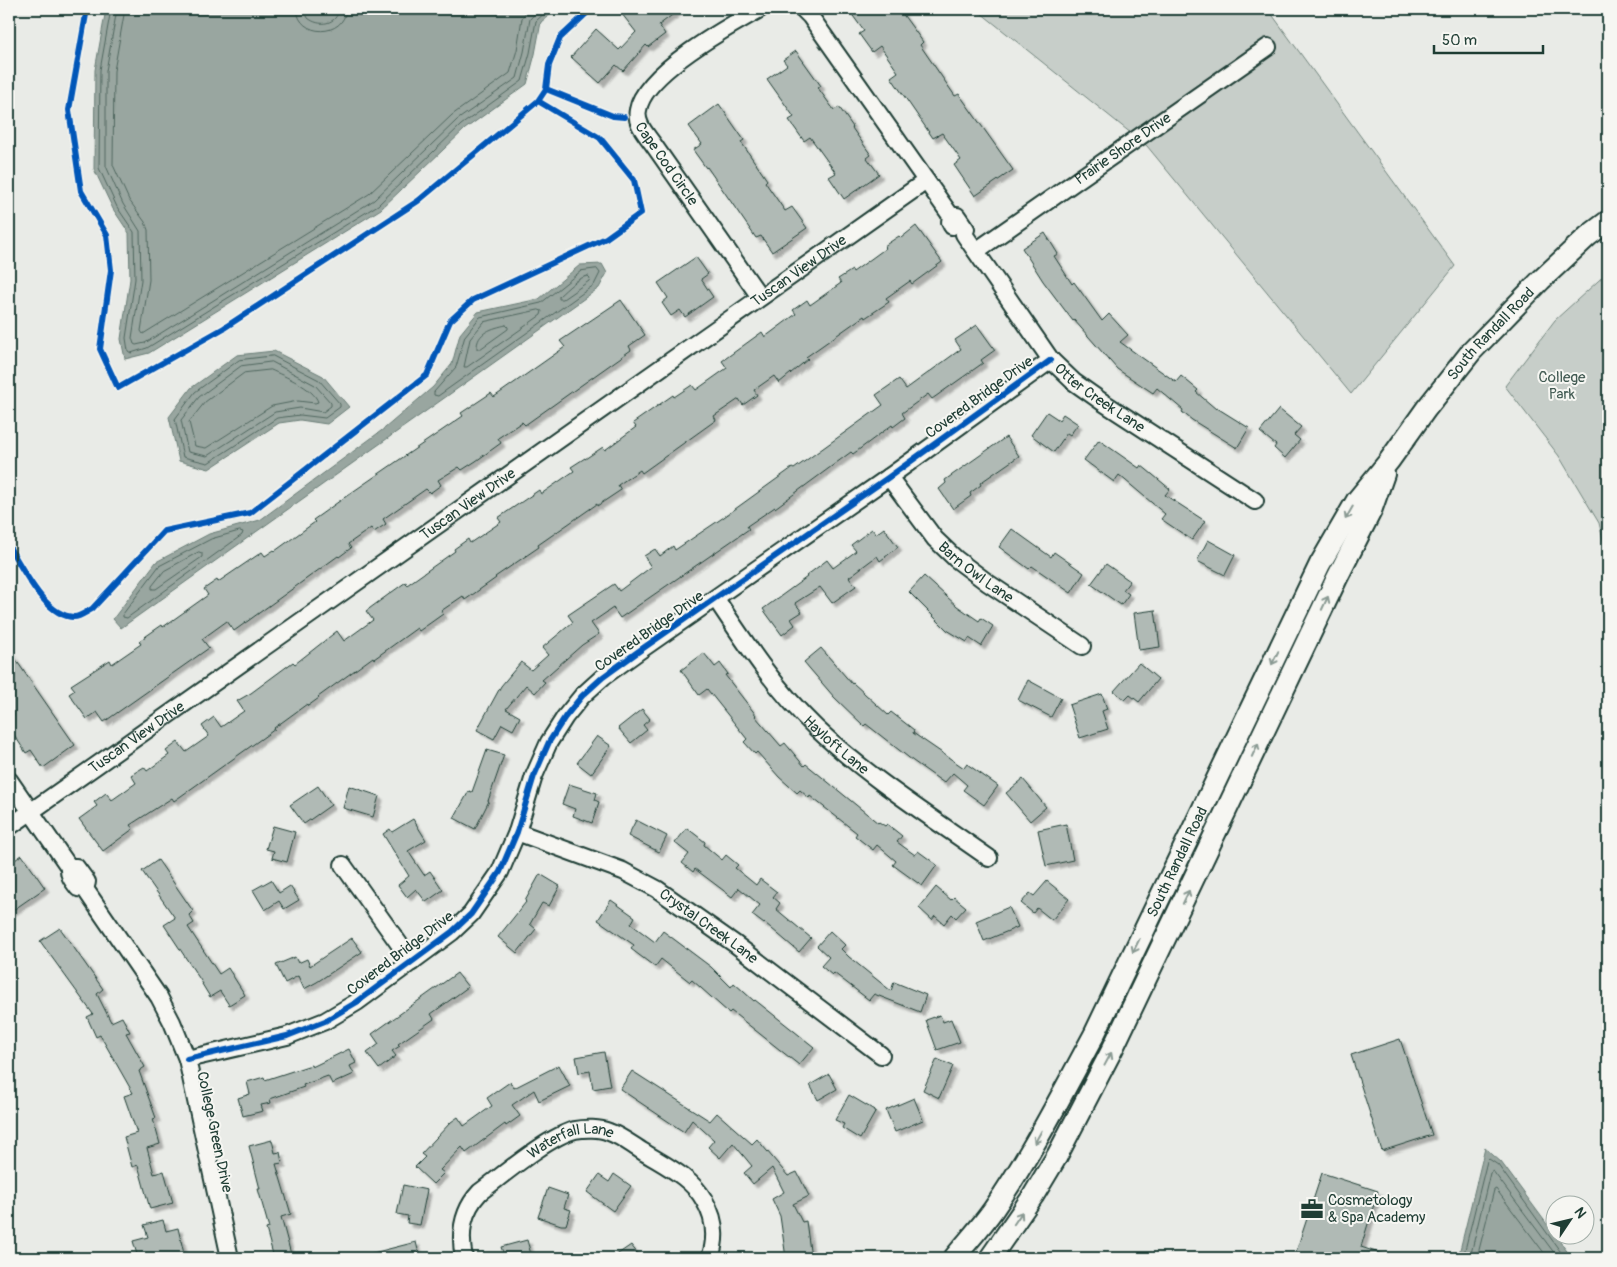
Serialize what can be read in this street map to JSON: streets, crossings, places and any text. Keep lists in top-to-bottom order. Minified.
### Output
{"streets":{"main road":["South Randall Road"],"street":["Prairie Shore Drive","Cape Cod Circle","Tuscan View Drive","Covered Bridge Drive","Otter Creek Lane","Barn Owl Lane","Hayloft Lane","Crystal Creek Lane","College Green Drive","Waterfall Lane"]},"crossings":[["Prairie Shore Drive","Otter Creek Lane"],["Cape Cod Circle","Tuscan View Drive"],["Tuscan View Drive","Otter Creek Lane"],["Tuscan View Drive","College Green Drive"],["Covered Bridge Drive","Otter Creek Lane"],["Covered Bridge Drive","Barn Owl Lane"],["Covered Bridge Drive","Hayloft Lane"],["Covered Bridge Drive","Crystal Creek Lane"],["Covered Bridge Drive","College Green Drive"]],"parks":["College Park"],"places":{"office":["Cosmetology & Spa Academy"]},"scale_bar":"50 m","north":"top right"}
